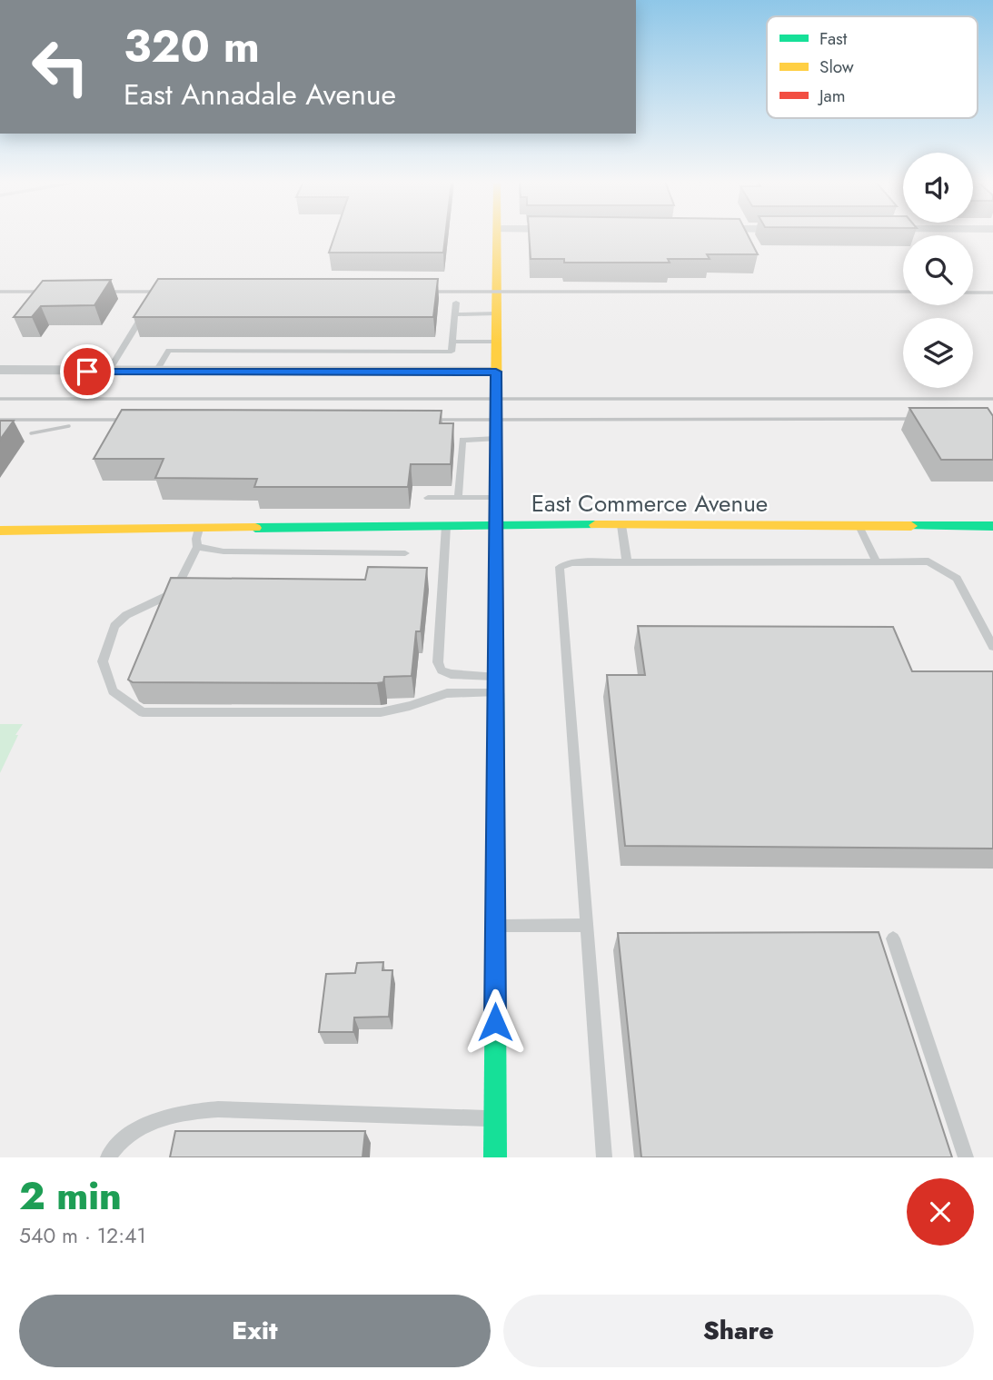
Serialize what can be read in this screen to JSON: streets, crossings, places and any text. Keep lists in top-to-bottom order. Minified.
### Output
{"streets":{"street":["East Commerce Avenue"]},"legend":["Fast","Slow","Jam"],"page":{"turn":["320 m","East Annadale Avenue"],"heading":["2 min","540 m · 12:41"],"buttons":["Exit","Share"]}}
